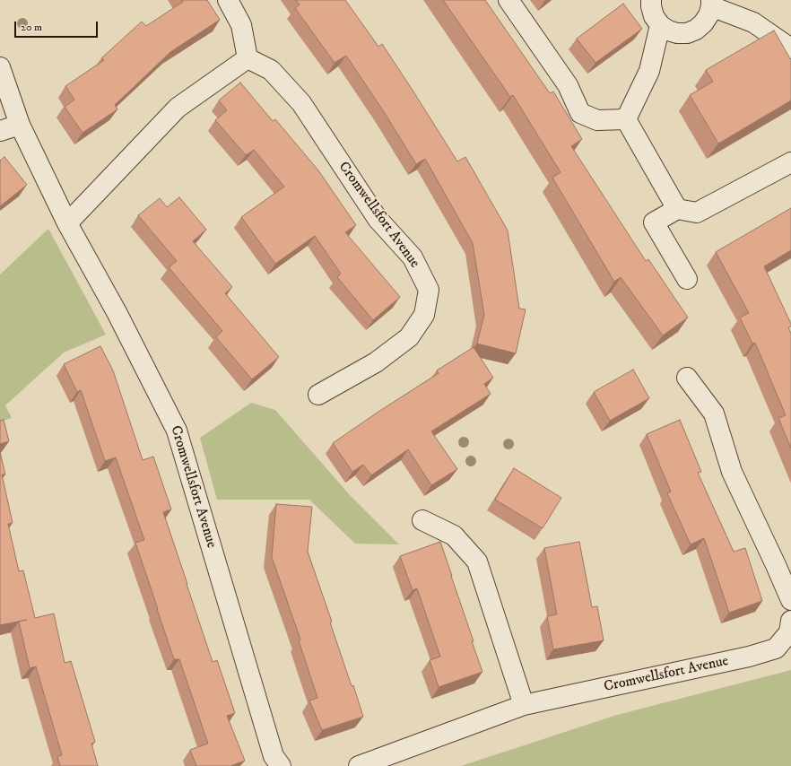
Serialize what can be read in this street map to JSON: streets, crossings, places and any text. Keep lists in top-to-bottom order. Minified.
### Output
{"streets":{"street":["Cromwellsfort Avenue"]},"scale_bar":"20 m"}
